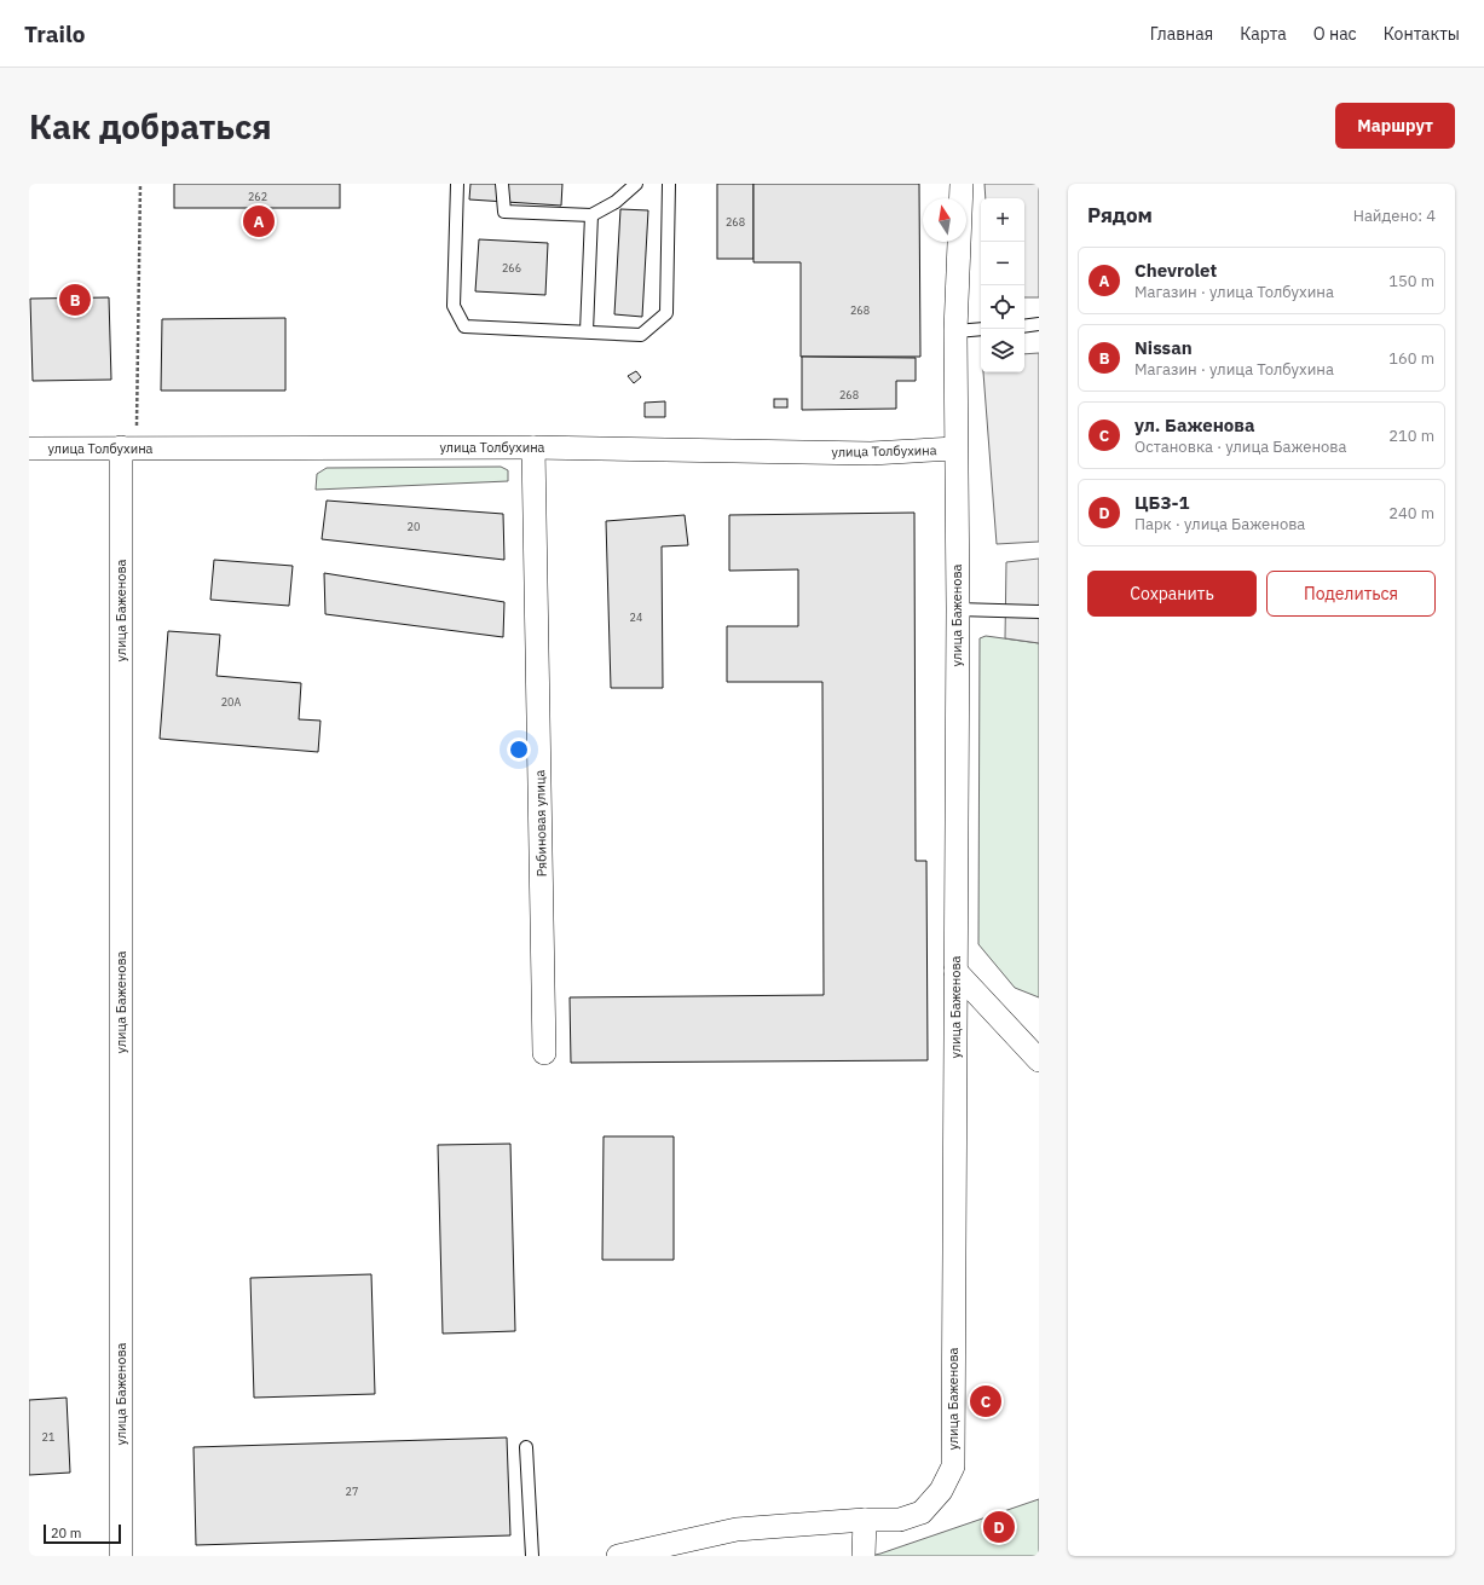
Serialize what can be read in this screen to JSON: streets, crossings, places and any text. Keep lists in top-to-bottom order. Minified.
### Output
{"streets":{"street":["улица Толбухина","улица Баженова","Рябиновая улица"]},"crossings":[["улица Толбухина","улица Баженова"],["улица Толбухина","Рябиновая улица"]],"house_numbers":["262","268","266","268","268","20","24","20А","21","27"],"scale_bar":"20 m","north":"top","page":{"header":"Trailo","nav":["Главная","Карта","О нас","Контакты"],"buttons":["Маршрут",["Сохранить","Поделиться"]],"title":"Как добраться","heading":["Рядом","Найдено: 4"],"map_buttons":["+","−"],"pins":["A","B","C","D"],"list":[{"mark":"A","name":"Chevrolet","note":"Магазин · улица Толбухина","value":"150 m"},{"mark":"B","name":"Nissan","note":"Магазин · улица Толбухина","value":"160 m"},{"mark":"C","name":"ул. Баженова","note":"Остановка · улица Баженова","value":"210 m"},{"mark":"D","name":"ЦБЗ-1","note":"Парк · улица Баженова","value":"240 m"}],"scale":"20 m"}}
